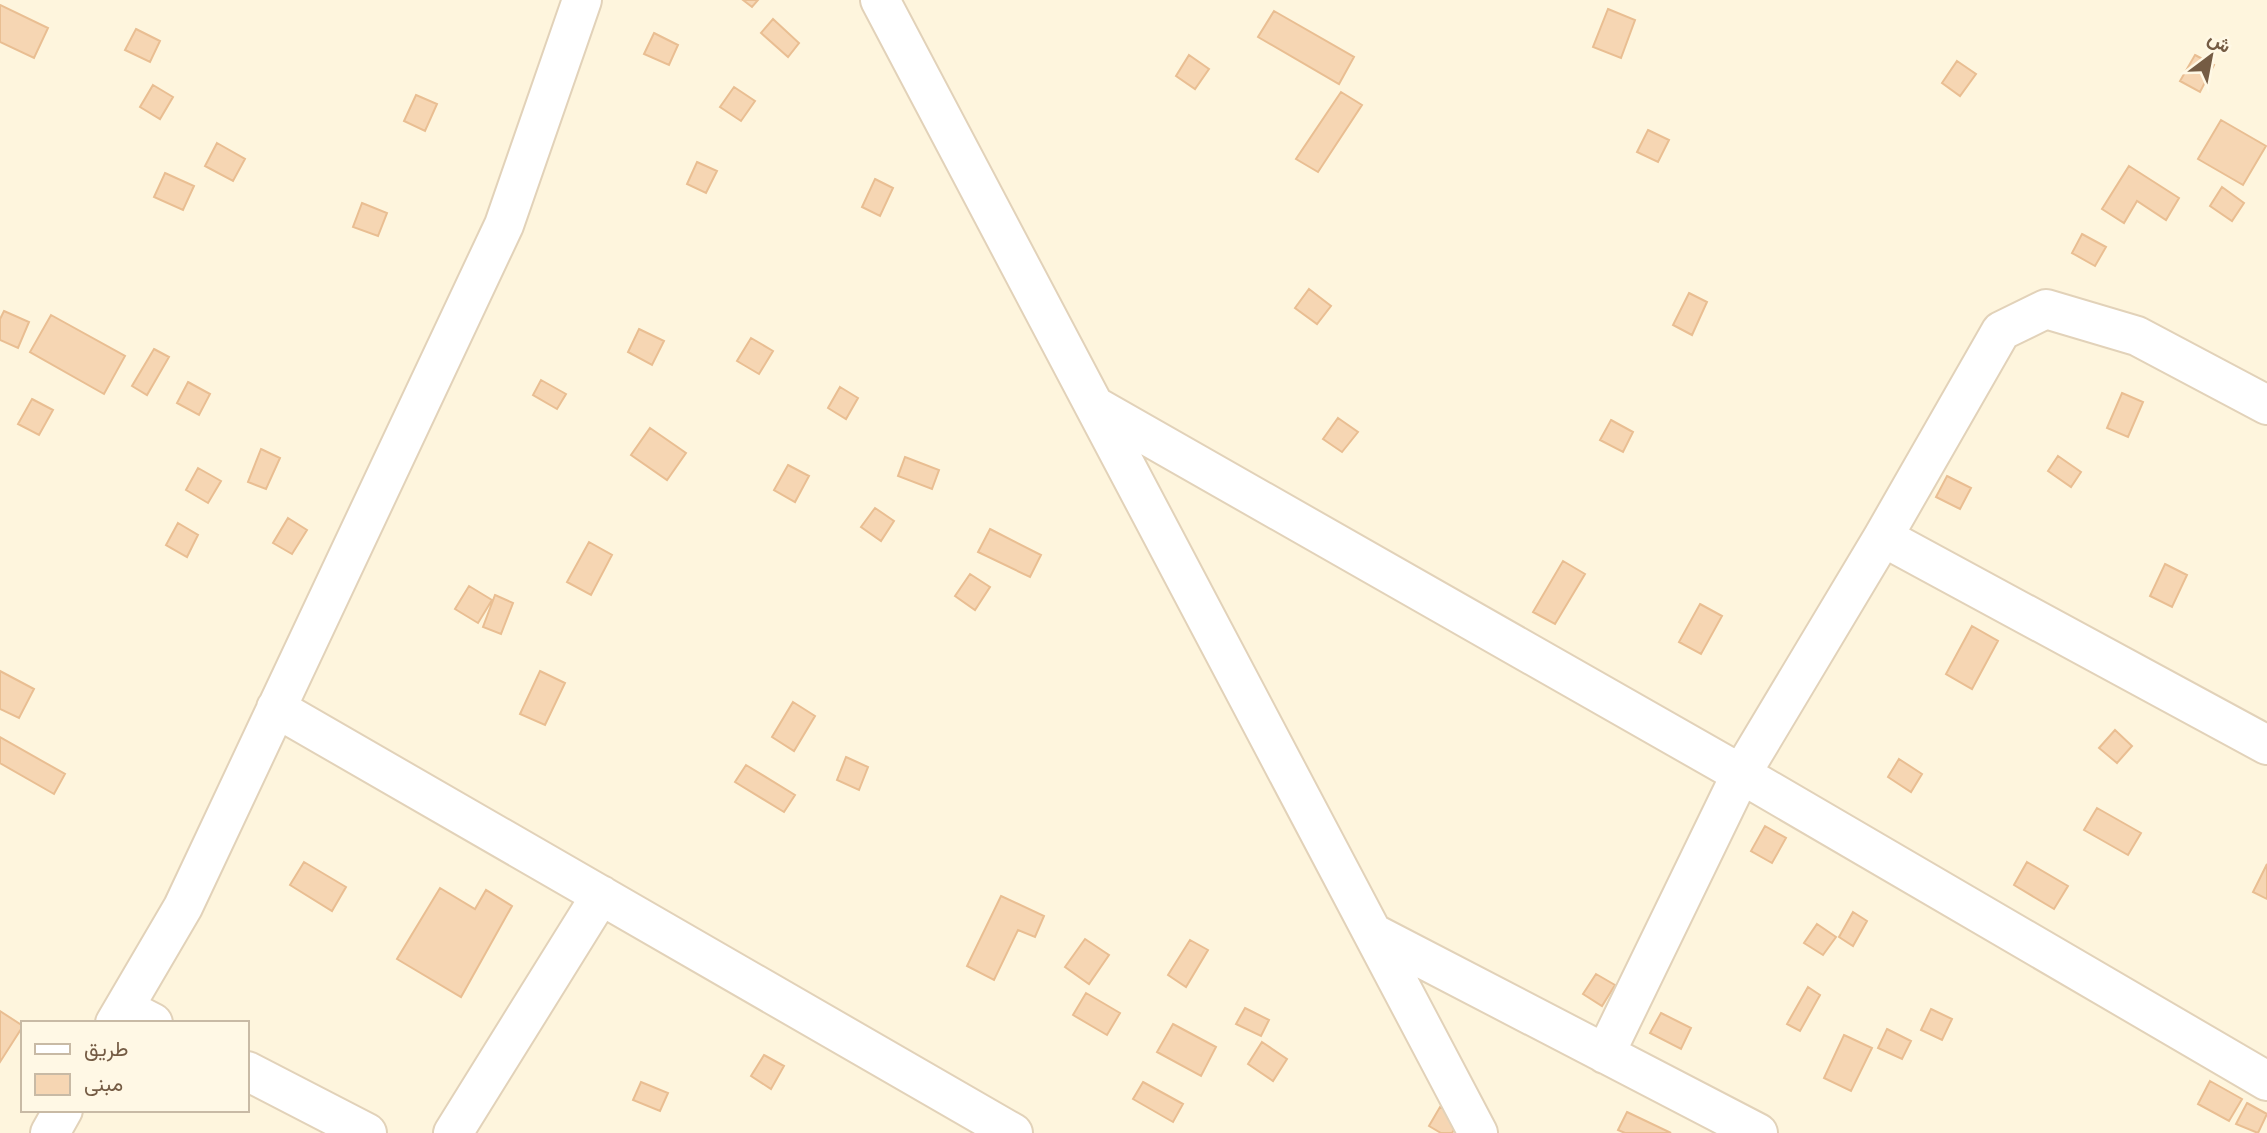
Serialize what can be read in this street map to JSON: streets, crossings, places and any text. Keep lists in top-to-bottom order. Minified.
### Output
{"legend":["طريق","مبنى"],"north":"top right"}
